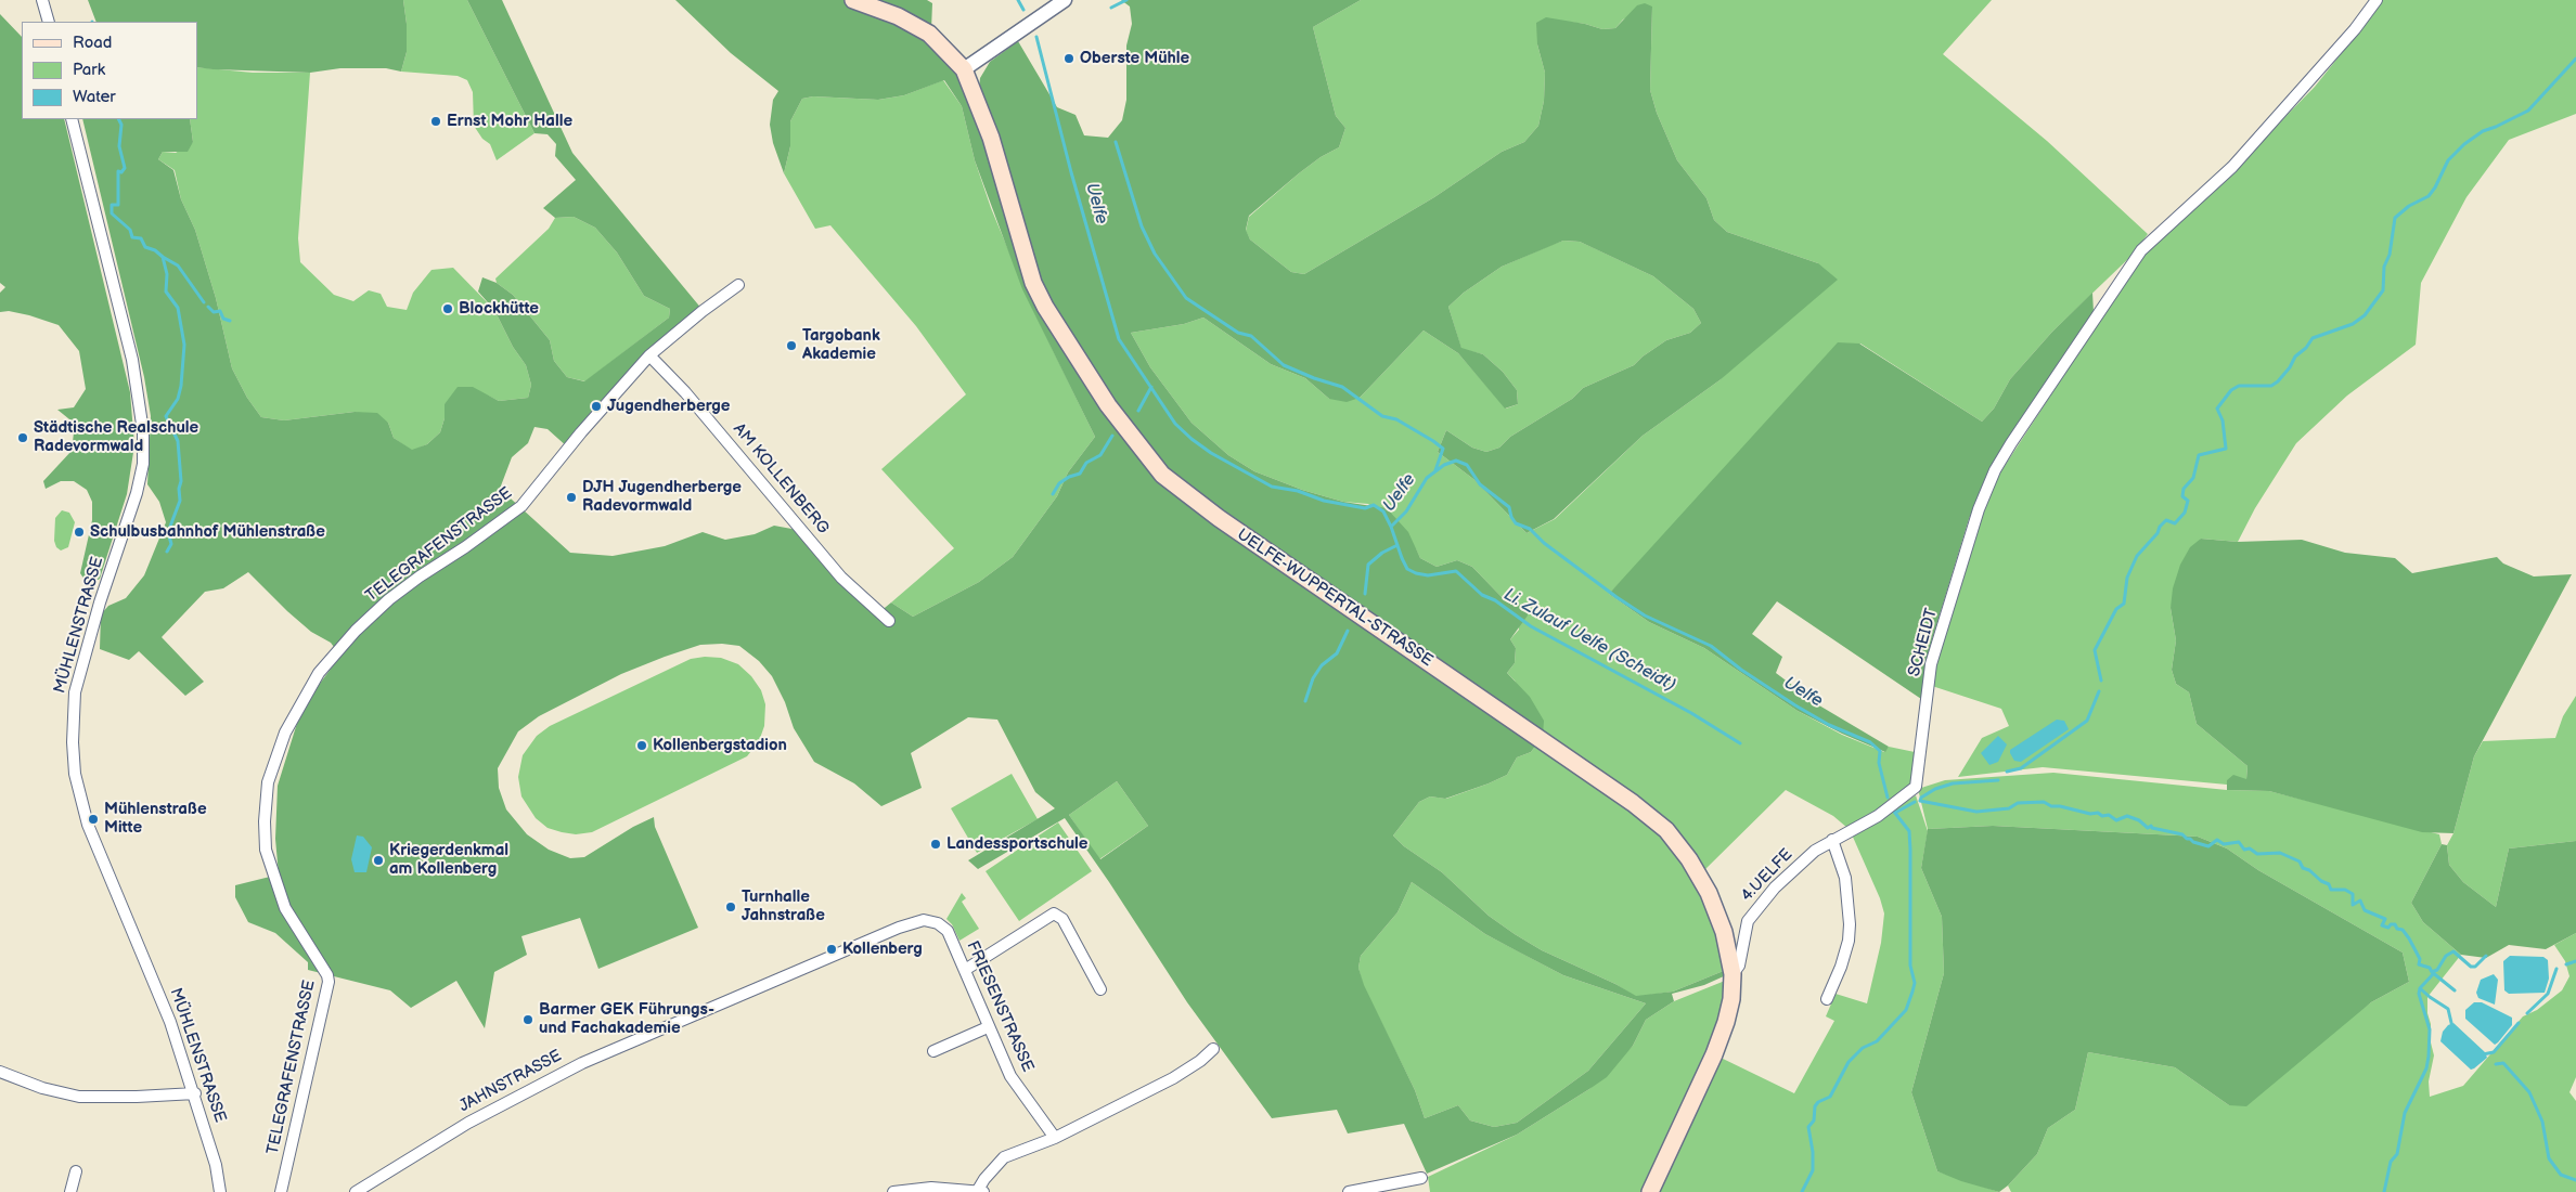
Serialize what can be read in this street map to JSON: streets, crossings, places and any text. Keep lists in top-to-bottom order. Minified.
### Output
{"streets":{"main road":["UELFE-WUPPERTAL-STRASSE"],"street":["AM KOLLENBERG","TELEGRAFENSTRASSE","MÜHLENSTRASSE","SCHEIDT","4.UELFE","FRIESENSTRASSE","JAHNSTRASSE"]},"crossings":[["AM KOLLENBERG","TELEGRAFENSTRASSE"],["UELFE-WUPPERTAL-STRASSE","4.UELFE"],["SCHEIDT","4.UELFE"],["FRIESENSTRASSE","JAHNSTRASSE"]],"water":["Uelfe","Li. Zulauf Uelfe (Scheidt)"],"places":["Oberste Mühle","Ernst Mohr Halle","Blockhütte","Targobank Akademie","Jugendherberge","Städtische Realschule Radevormwald","DJH Jugendherberge Radevormwald","Schulbusbahnhof Mühlenstraße","Kollenbergstadion","Mühlenstraße Mitte","Landessportschule","Kriegerdenkmal am Kollenberg","Turnhalle Jahnstraße","Kollenberg","Barmer GEK Führungs- und Fachakademie"],"legend":["Road","Park","Water"]}
